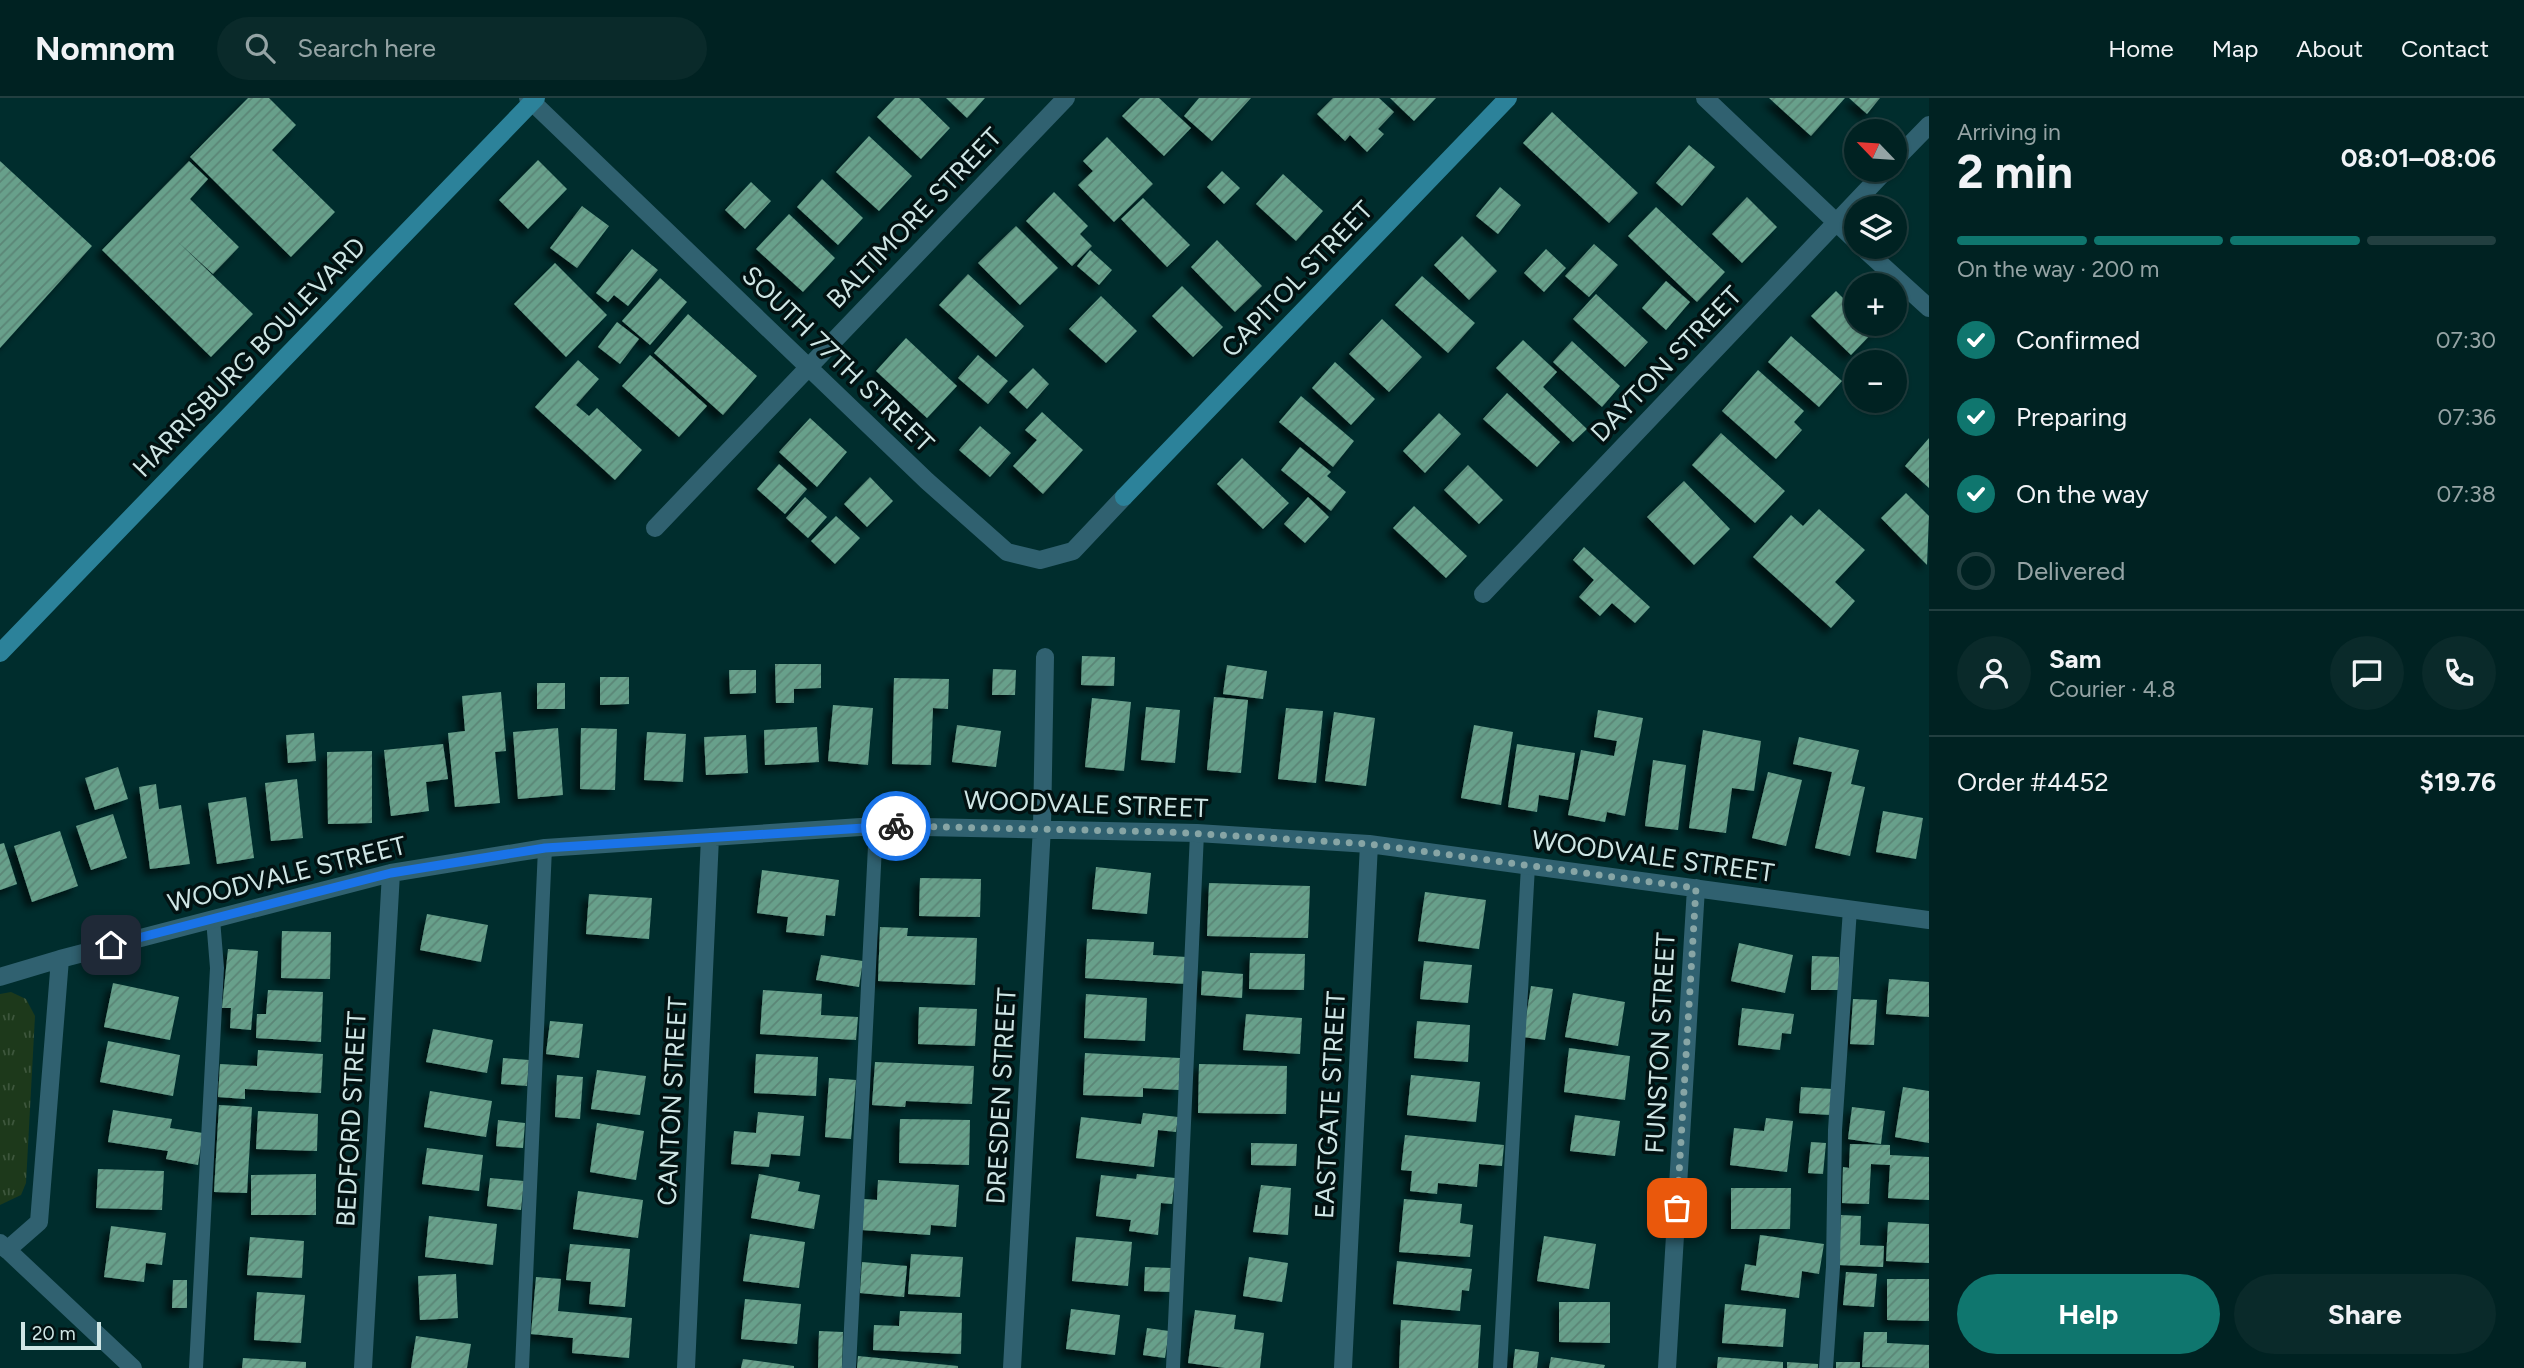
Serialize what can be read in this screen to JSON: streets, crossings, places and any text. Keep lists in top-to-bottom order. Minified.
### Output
{"streets":{"main road":["CAPITOL STREET","HARRISBURG BOULEVARD"],"street":["BALTIMORE STREET","SOUTH 77TH STREET","DAYTON STREET","WOODVALE STREET","FUNSTON STREET","DRESDEN STREET","CANTON STREET","EASTGATE STREET","BEDFORD STREET"]},"crossings":[["BALTIMORE STREET","SOUTH 77TH STREET"],["CAPITOL STREET","SOUTH 77TH STREET"],["HARRISBURG BOULEVARD","SOUTH 77TH STREET"],["WOODVALE STREET","FUNSTON STREET"],["WOODVALE STREET","DRESDEN STREET"],["WOODVALE STREET","CANTON STREET"],["WOODVALE STREET","EASTGATE STREET"],["WOODVALE STREET","BEDFORD STREET"]],"scale_bar":"20 m","north":"top left","page":{"header":"Nomnom","search":"Search here","nav":["Home","Map","About","Contact"],"heading":["2 min","Arriving in","08:01–08:06"],"panel":["Sam","Courier · 4.8","Order #4452","$19.76"],"map_buttons":["+","−"],"bar":"On the way · 200 m","list":[["Confirmed","07:30"],["Preparing","07:36"],["On the way","07:38"],"Delivered"],"buttons":["Help","Share"],"scale":"20 m"}}
